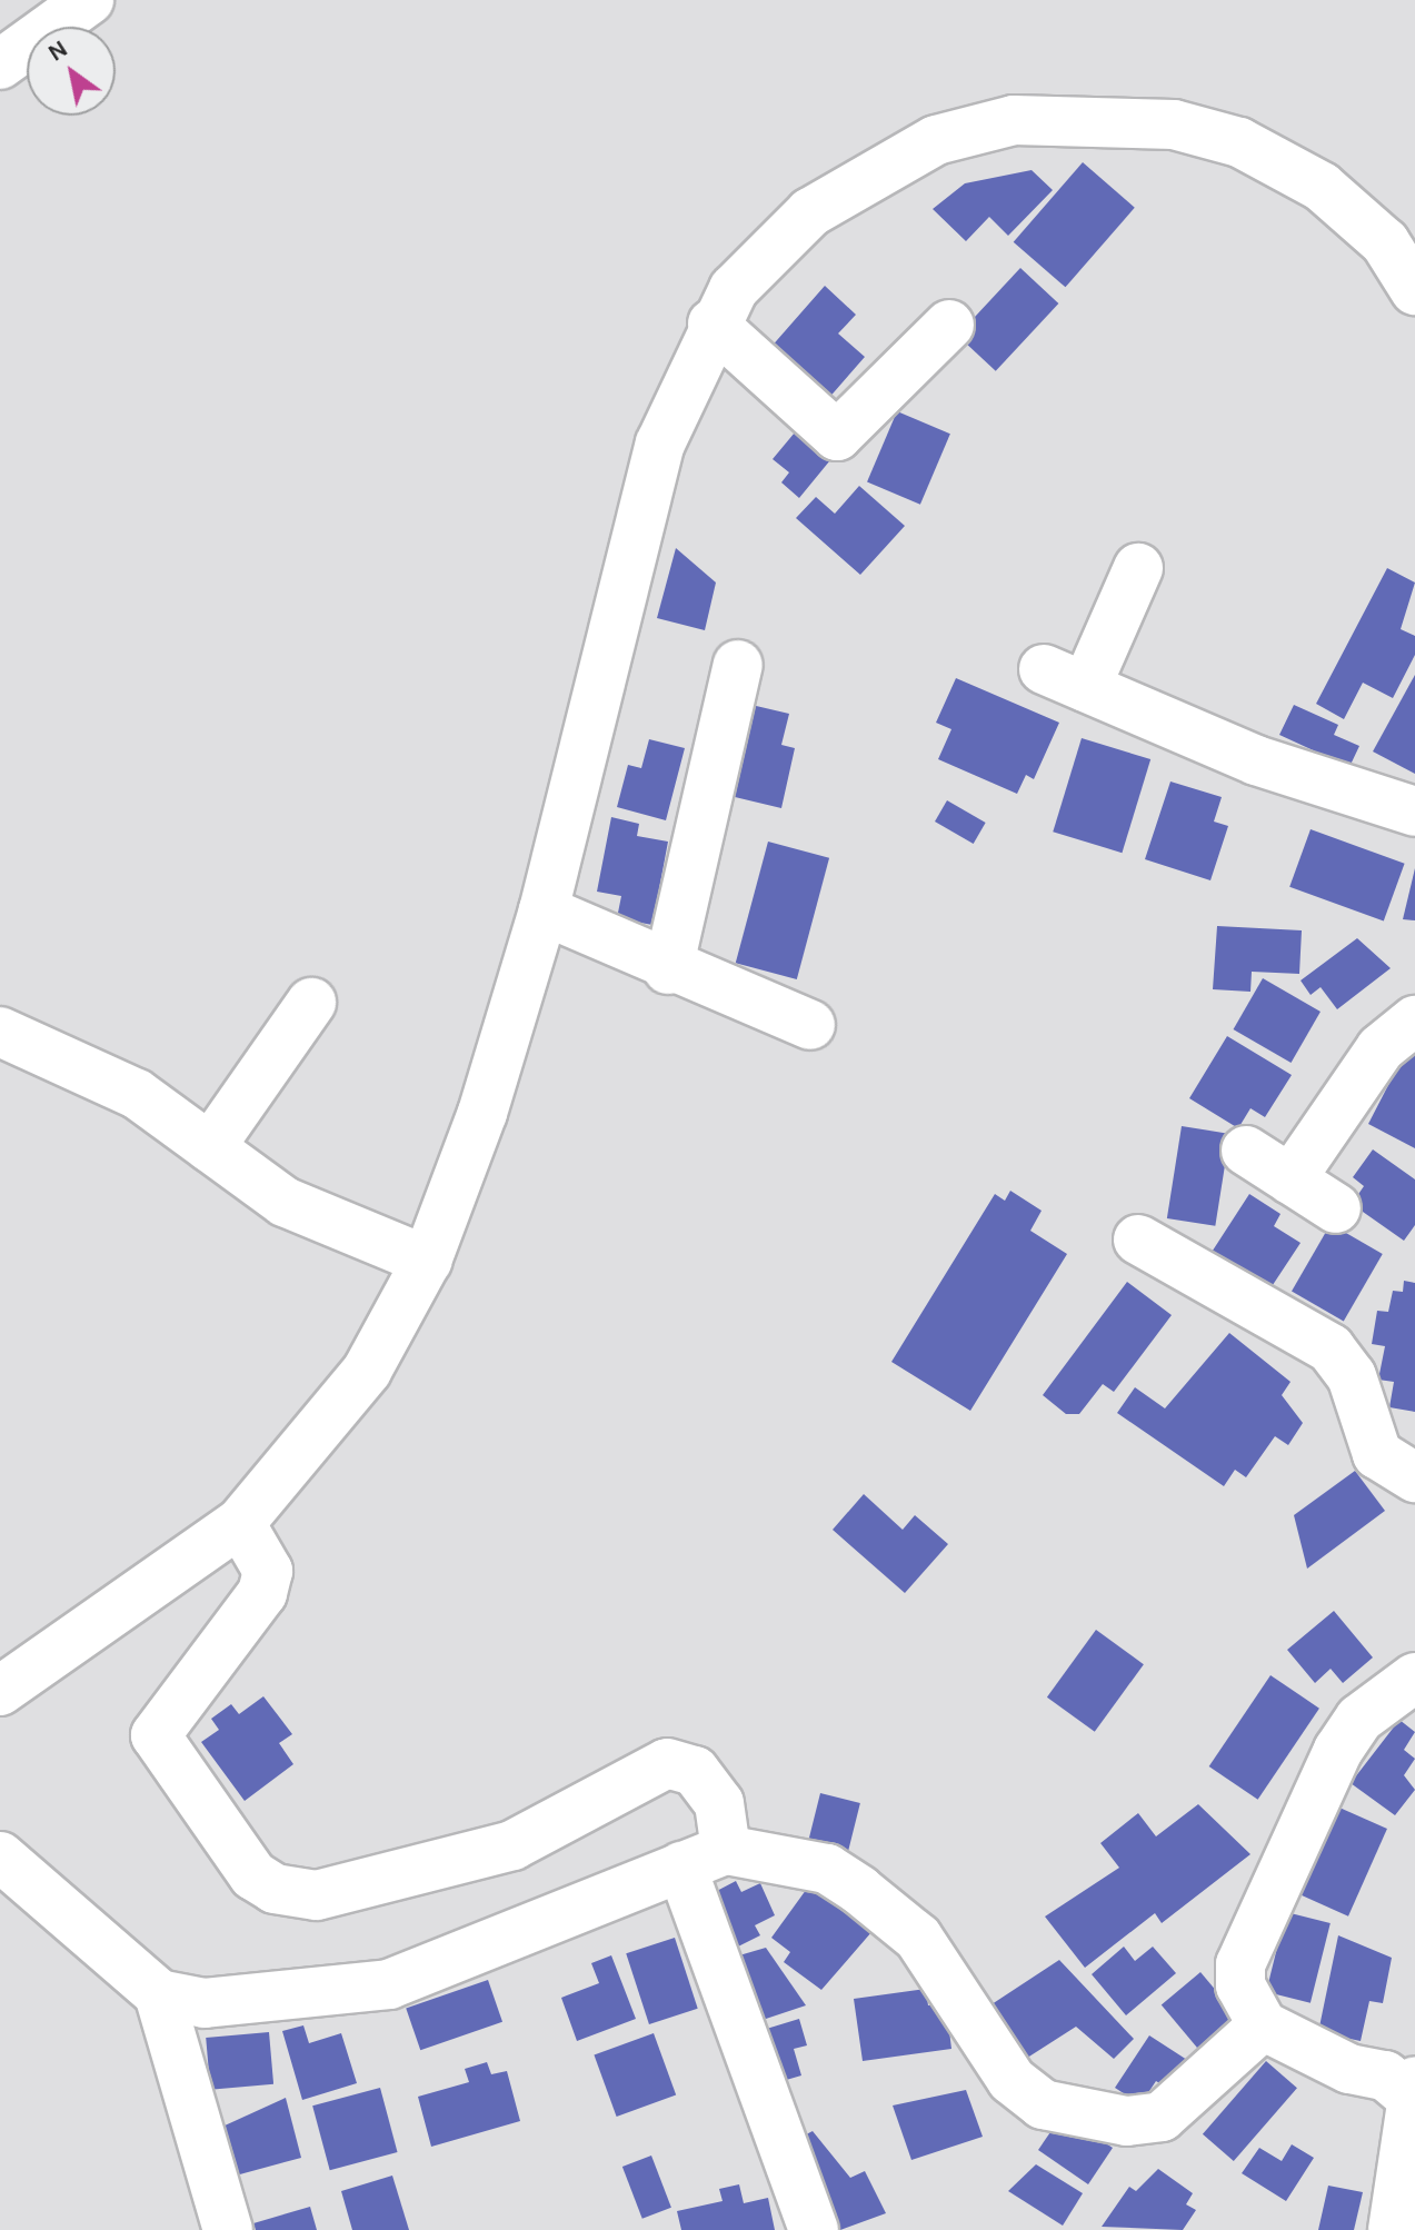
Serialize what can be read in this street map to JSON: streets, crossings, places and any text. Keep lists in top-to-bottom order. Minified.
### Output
{"north":"top left"}
